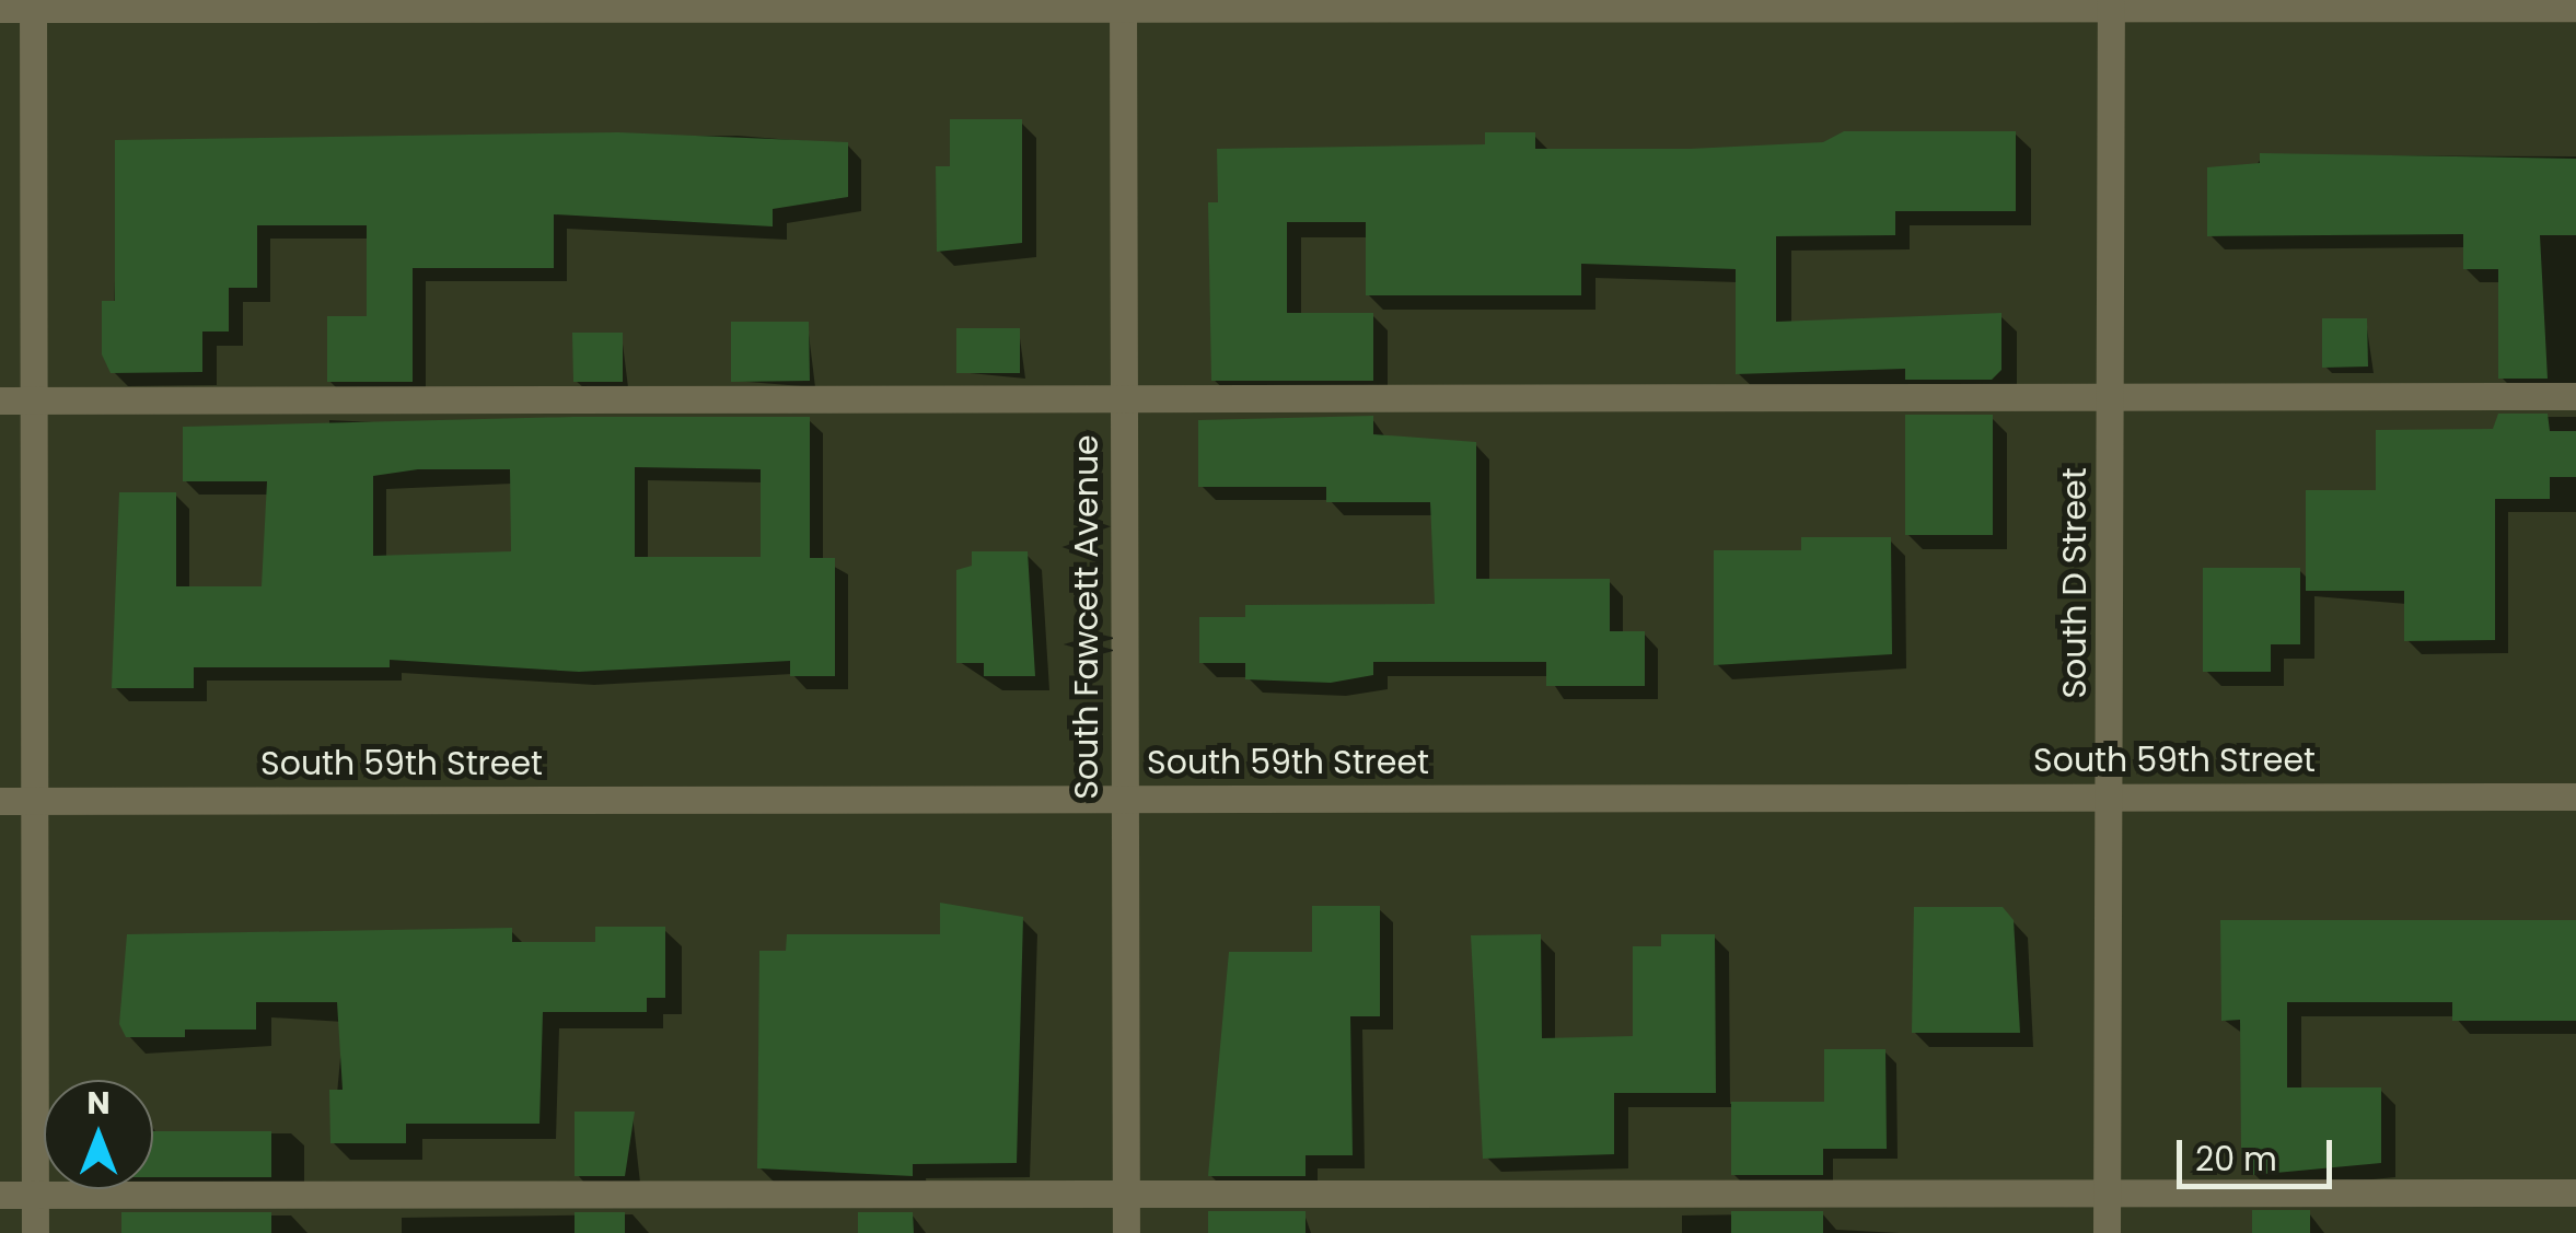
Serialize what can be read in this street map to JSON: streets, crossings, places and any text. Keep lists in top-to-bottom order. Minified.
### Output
{"streets":{"street":["South D Street","South Fawcett Avenue","South 59th Street"]},"crossings":[["South D Street","South 59th Street"],["South Fawcett Avenue","South 59th Street"]],"scale_bar":"20 m","north":"top"}
